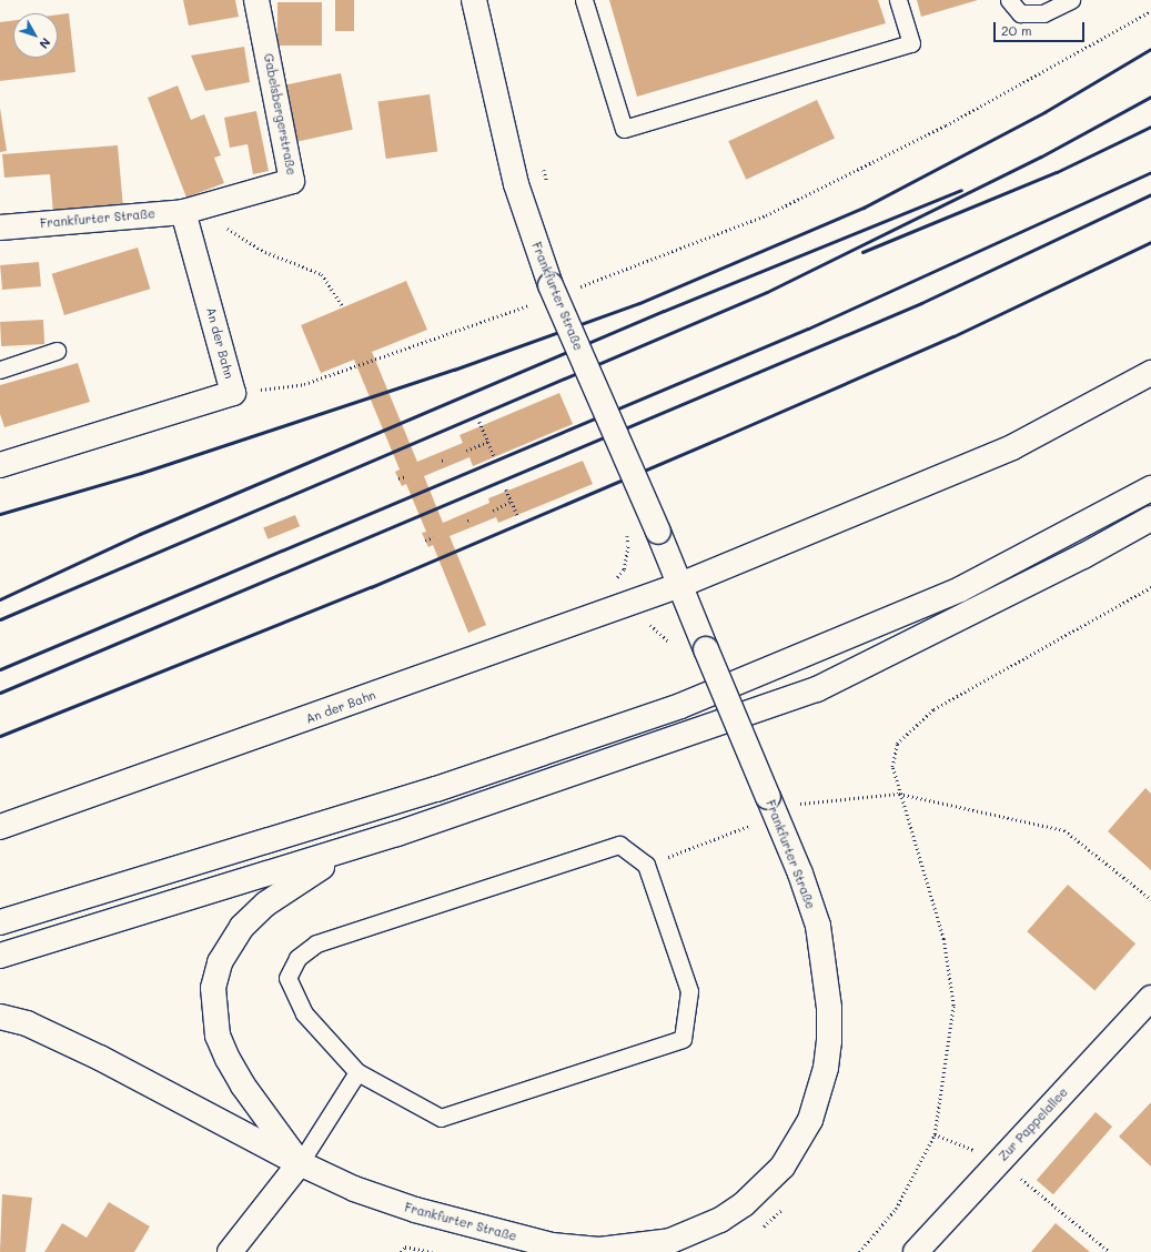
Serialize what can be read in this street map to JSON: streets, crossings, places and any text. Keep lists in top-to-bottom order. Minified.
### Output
{"streets":{"main road":["Gabelsbergerstraße","Frankfurter Straße","An der Bahn","Zur Pappelallee"]},"crossings":[["Gabelsbergerstraße","Frankfurter Straße"],["Gabelsbergerstraße","An der Bahn"],["Frankfurter Straße","An der Bahn"]],"scale_bar":"20 m","north":"bottom right"}
